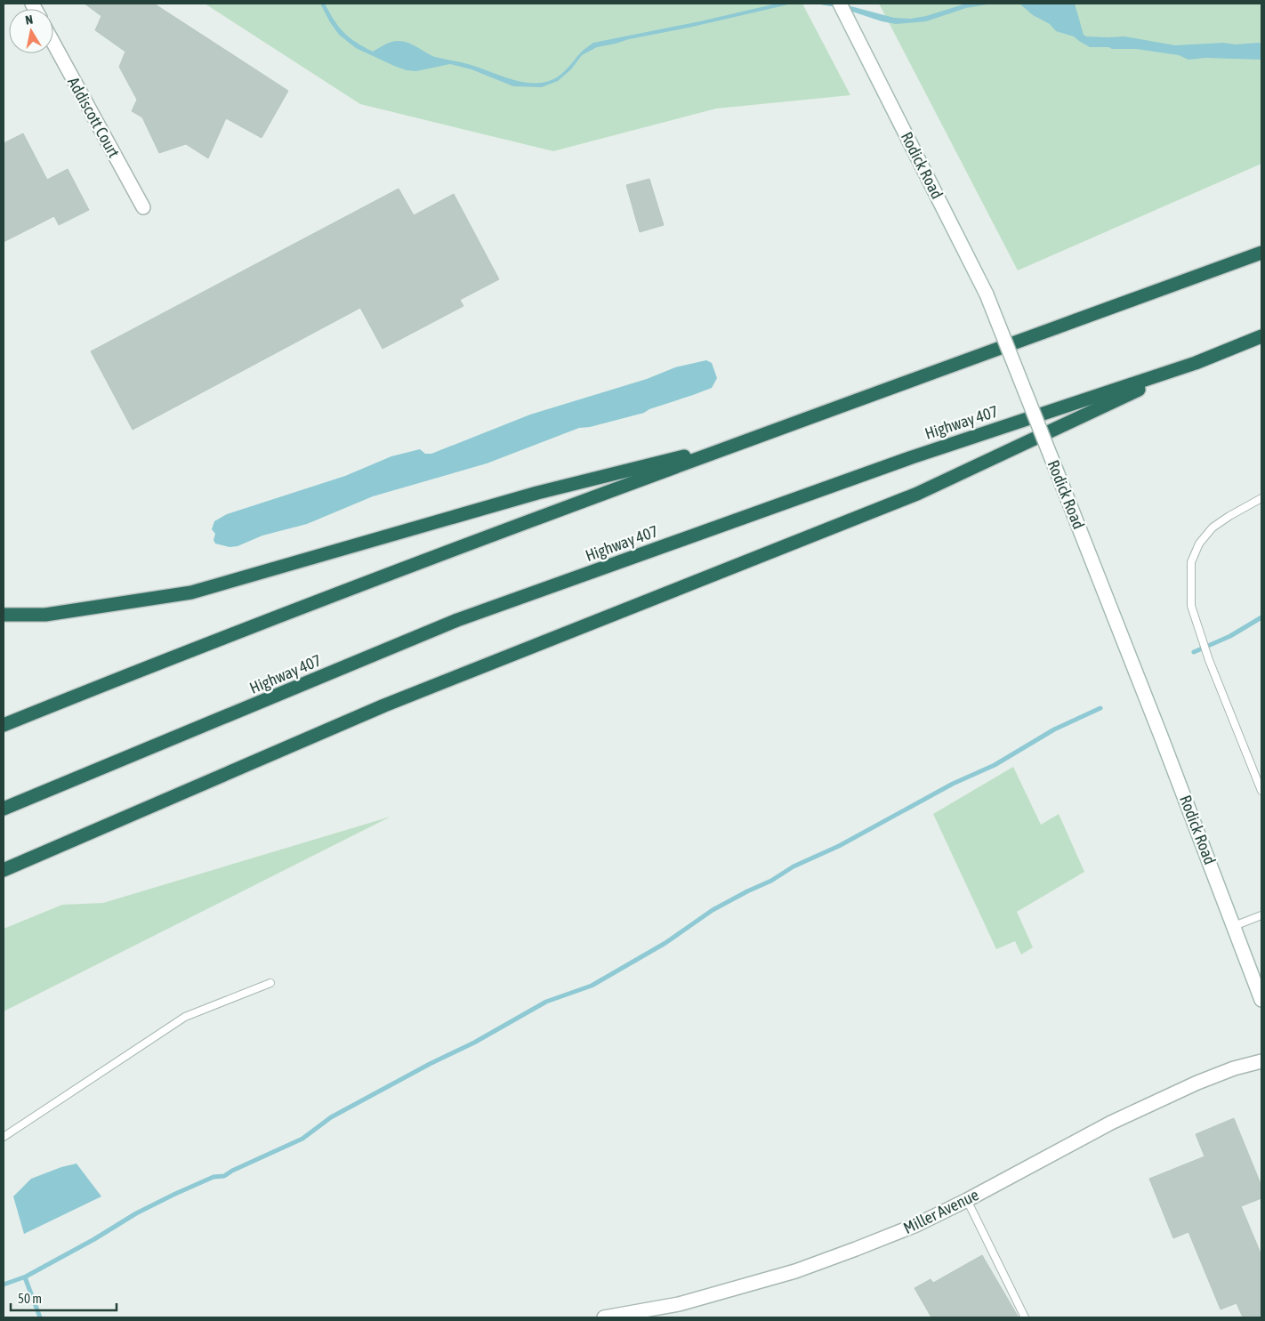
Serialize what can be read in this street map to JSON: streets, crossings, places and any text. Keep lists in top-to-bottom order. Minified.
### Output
{"streets":{"highway":["Highway 407"],"main road":["Addiscott Court","Rodick Road","Miller Avenue"]},"scale_bar":"50 m","north":"top"}
